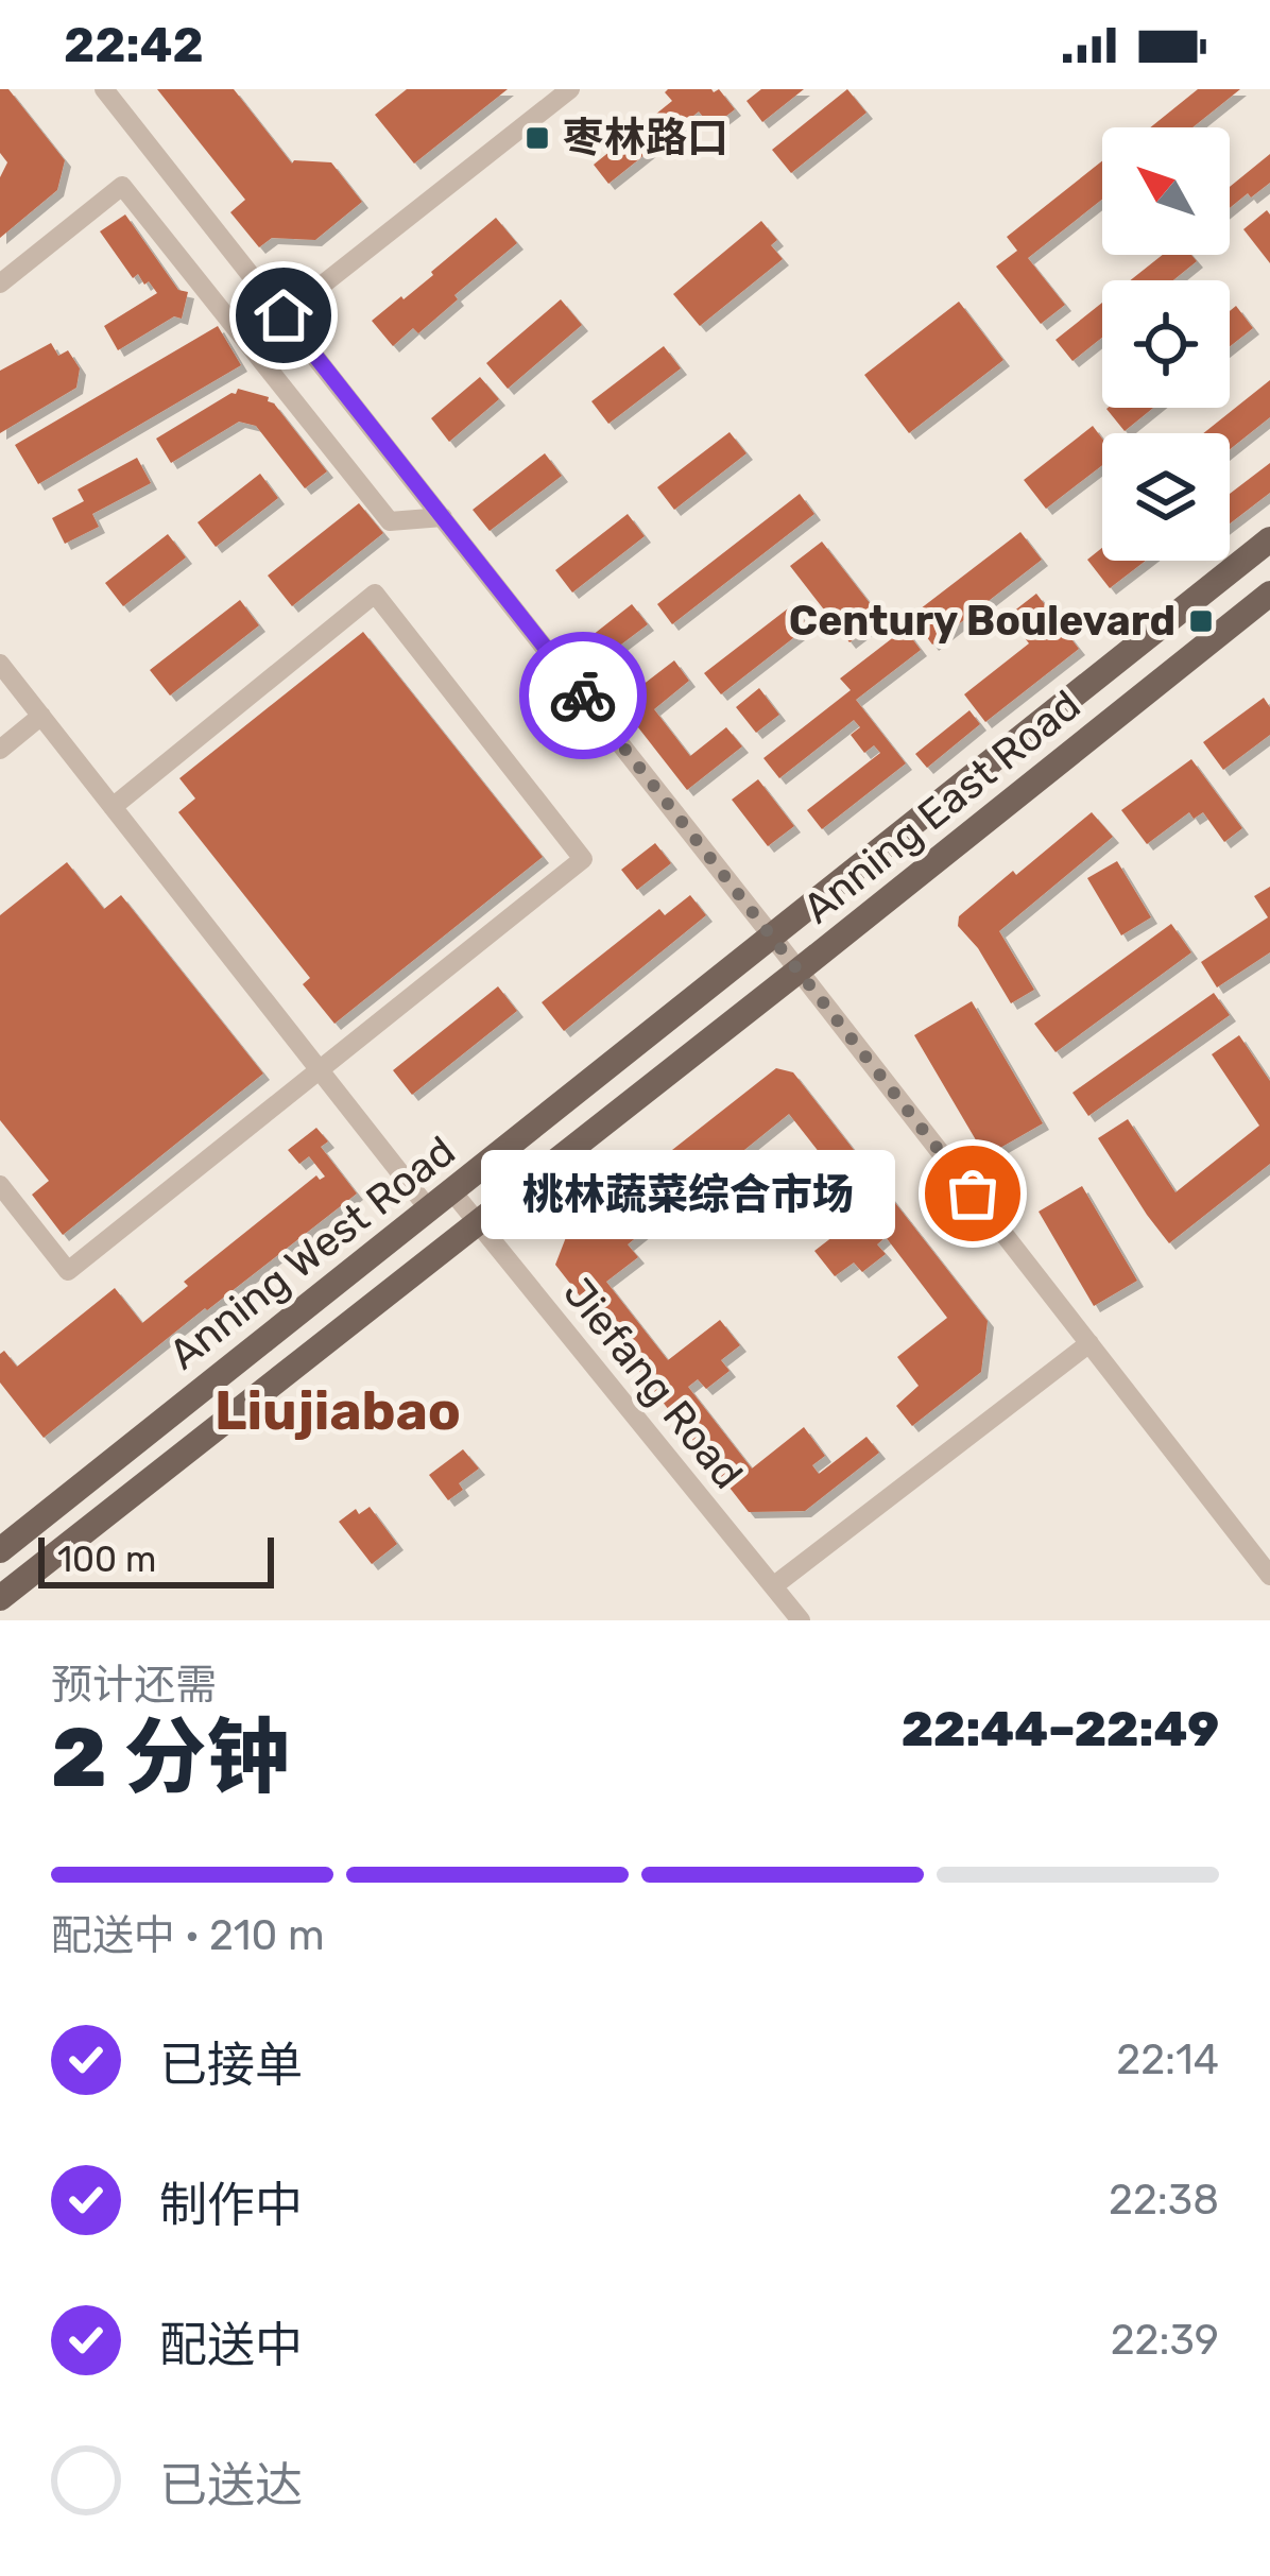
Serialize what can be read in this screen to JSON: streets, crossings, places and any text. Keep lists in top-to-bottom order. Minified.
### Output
{"streets":{"main road":["Anning East Road","Anning West Road"],"street":["Jiefang Road"]},"crossings":[["Anning East Road","Jiefang Road"],["Anning West Road","Jiefang Road"]],"districts":["Liujiabao"],"places":{"transit":["枣林路口","Century Boulevard"],"other":["桃林蔬菜综合市场"]},"scale_bar":"100 m","north":"top left","page":{"status":"22:42","bubble":"桃林蔬菜综合市场","scale":"100 m","heading":["2 分钟","预计还需","22:44–22:49"],"bar":"配送中 · 210 m","list":[["已接单","22:14"],["制作中","22:38"],["配送中","22:39"],"已送达"]}}
